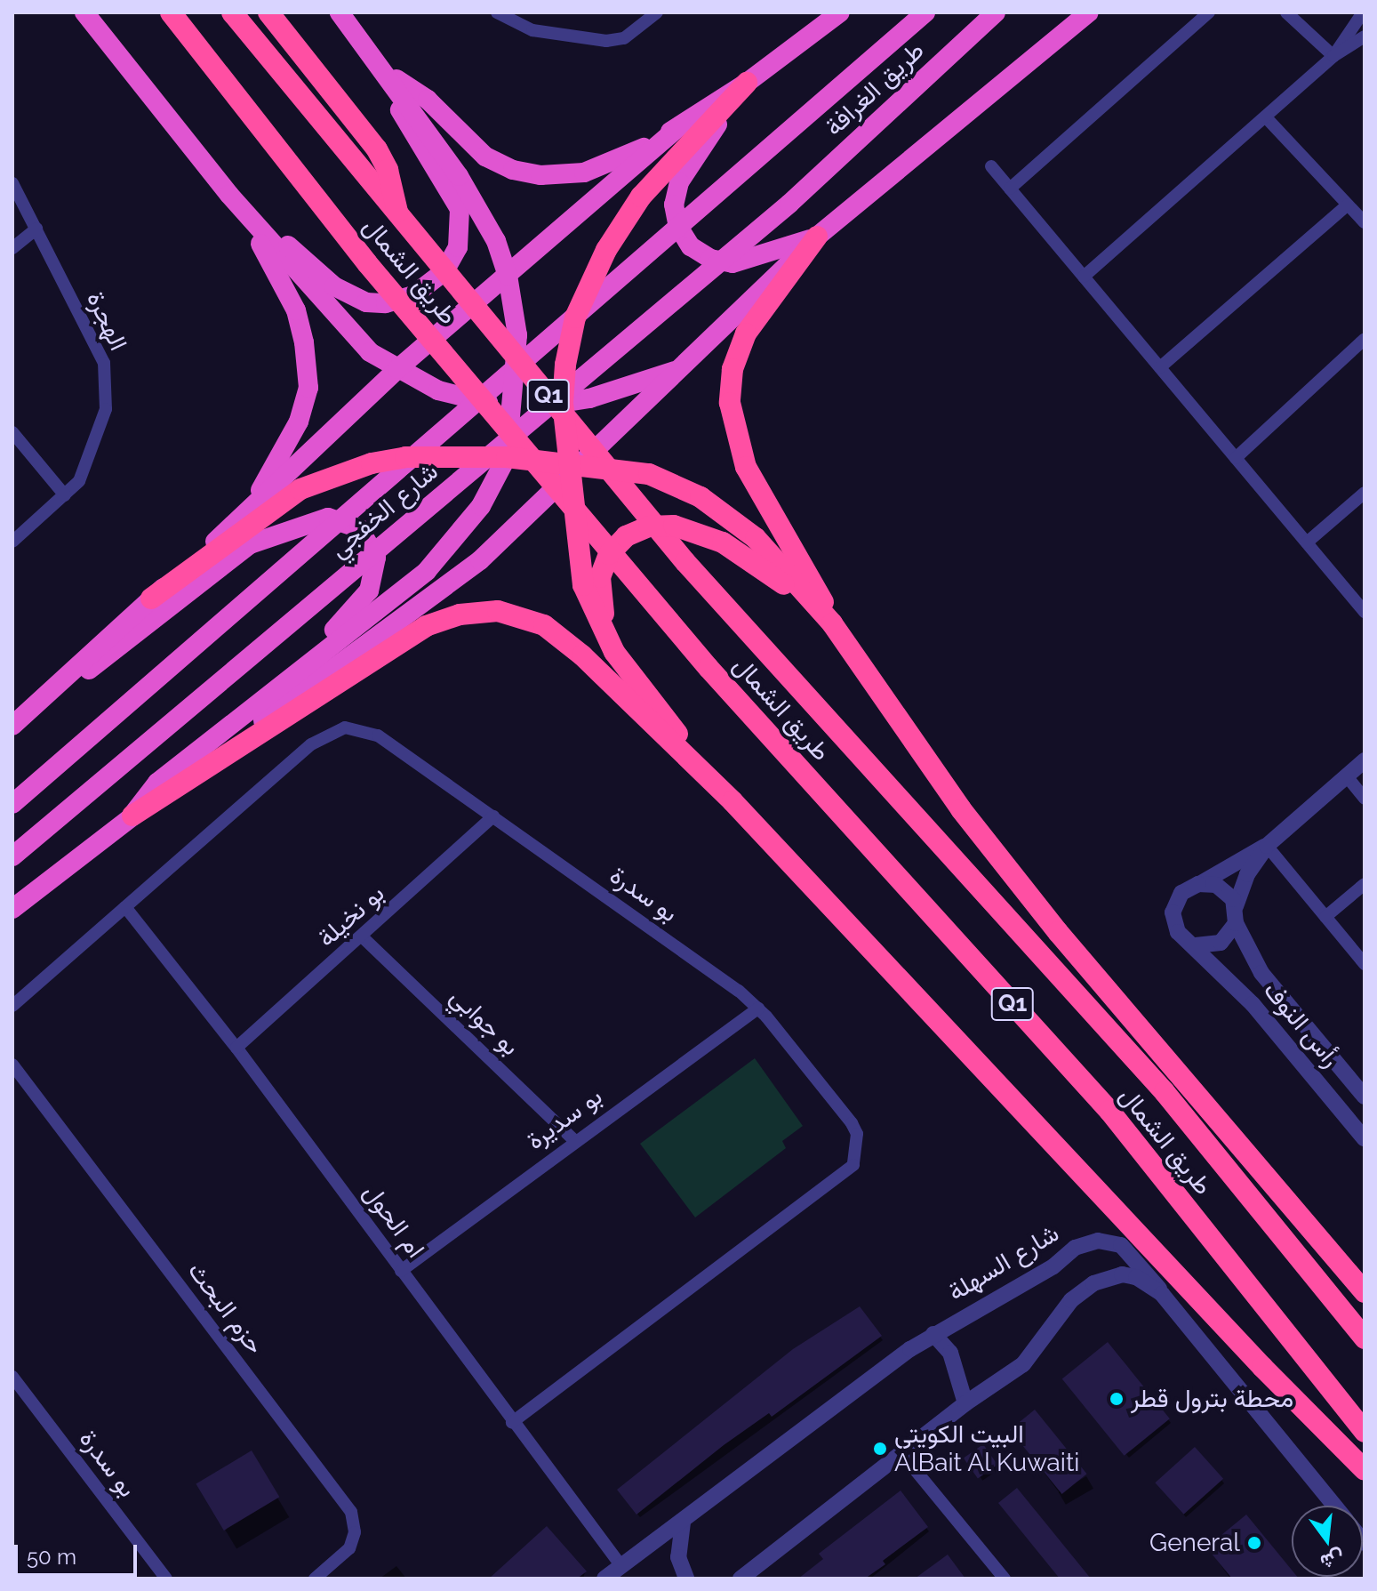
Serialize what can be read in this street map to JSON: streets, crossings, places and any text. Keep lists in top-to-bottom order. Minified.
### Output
{"streets":{"highway":["طريق الغرافة","طريق الشمال","Q1","شارع الخفجي"],"street":["الهجرة","بو سدرة","بو نخيلة","بو جوابي","رأس النوف","بو سديرة","ام الحول","شارع السهلة","حزم البحث"]},"crossings":[["طريق الغرافة","شارع الخفجي"],["بو سدرة","بو نخيلة"],["بو سدرة","بو سديرة"],["بو سدرة","ام الحول"],["بو نخيلة","بو جوابي"],["بو نخيلة","ام الحول"],["بو جوابي","بو سديرة"],["بو سديرة","ام الحول"],["ام الحول","شارع السهلة"]],"places":["محطة بترول قطر","البيت الكويتي AlBait Al Kuwaiti","General"],"scale_bar":"50 m","north":"bottom"}
